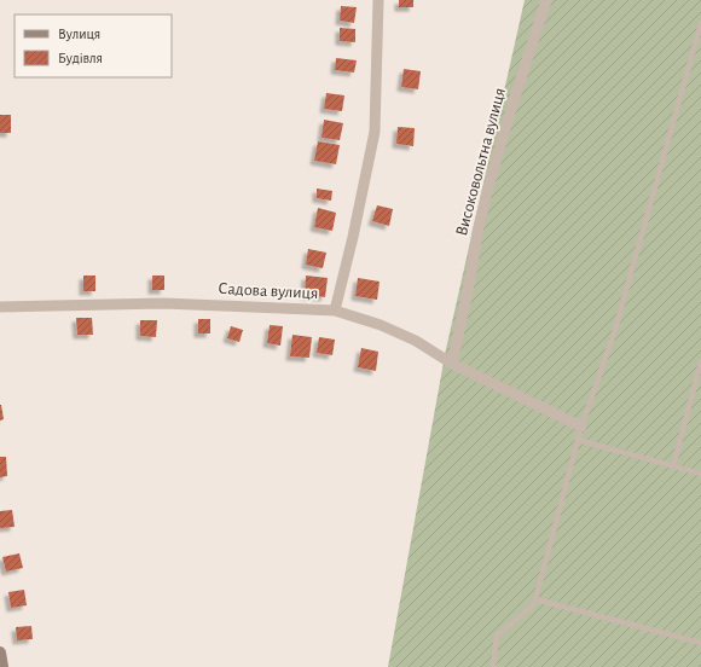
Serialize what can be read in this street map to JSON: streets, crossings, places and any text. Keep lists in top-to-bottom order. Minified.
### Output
{"streets":{"street":["Високовольтна вулиця","Садова вулиця"]},"legend":["Вулиця","Будівля"]}
